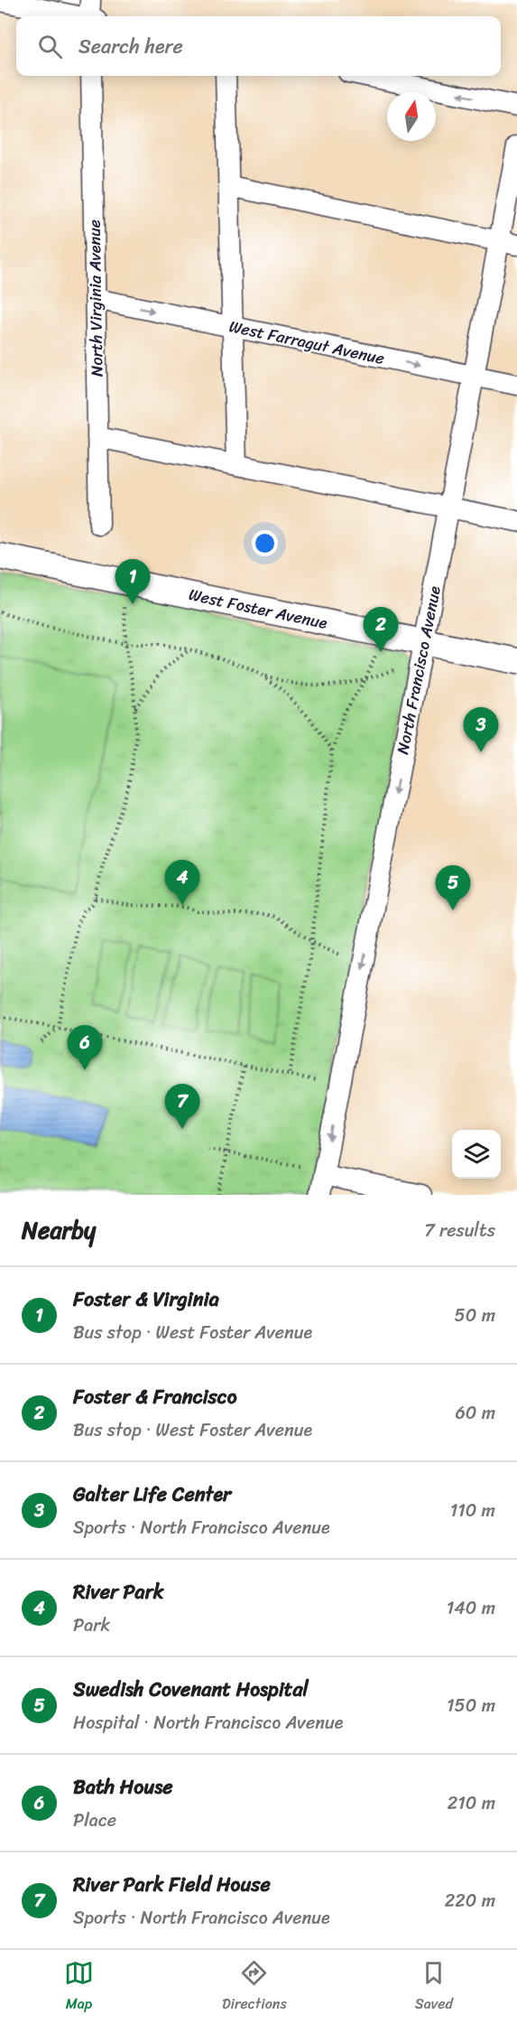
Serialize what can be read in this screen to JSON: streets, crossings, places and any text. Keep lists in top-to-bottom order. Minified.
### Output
{"streets":{"main road":["West Foster Avenue"],"street":["North Virginia Avenue","West Farragut Avenue","North Francisco Avenue"]},"crossings":[["North Virginia Avenue","West Farragut Avenue"],["West Farragut Avenue","North Francisco Avenue"],["West Foster Avenue","North Francisco Avenue"]],"one_way":["North Francisco Avenue"],"north":"top","page":{"search":"Search here","pins":["1","2","3","4","5","6","7"],"heading":["Nearby","7 results"],"list":[{"mark":"1","name":"Foster & Virginia","note":"Bus stop · West Foster Avenue","value":"50 m"},{"mark":"2","name":"Foster & Francisco","note":"Bus stop · West Foster Avenue","value":"60 m"},{"mark":"3","name":"Galter Life Center","note":"Sports · North Francisco Avenue","value":"110 m"},{"mark":"4","name":"River Park","note":"Park","value":"140 m"},{"mark":"5","name":"Swedish Covenant Hospital","note":"Hospital · North Francisco Avenue","value":"150 m"},{"mark":"6","name":"Bath House","note":"Place","value":"210 m"},{"mark":"7","name":"River Park Field House","note":"Sports · North Francisco Avenue","value":"220 m"}],"nav":["Map","Directions","Saved"]}}
